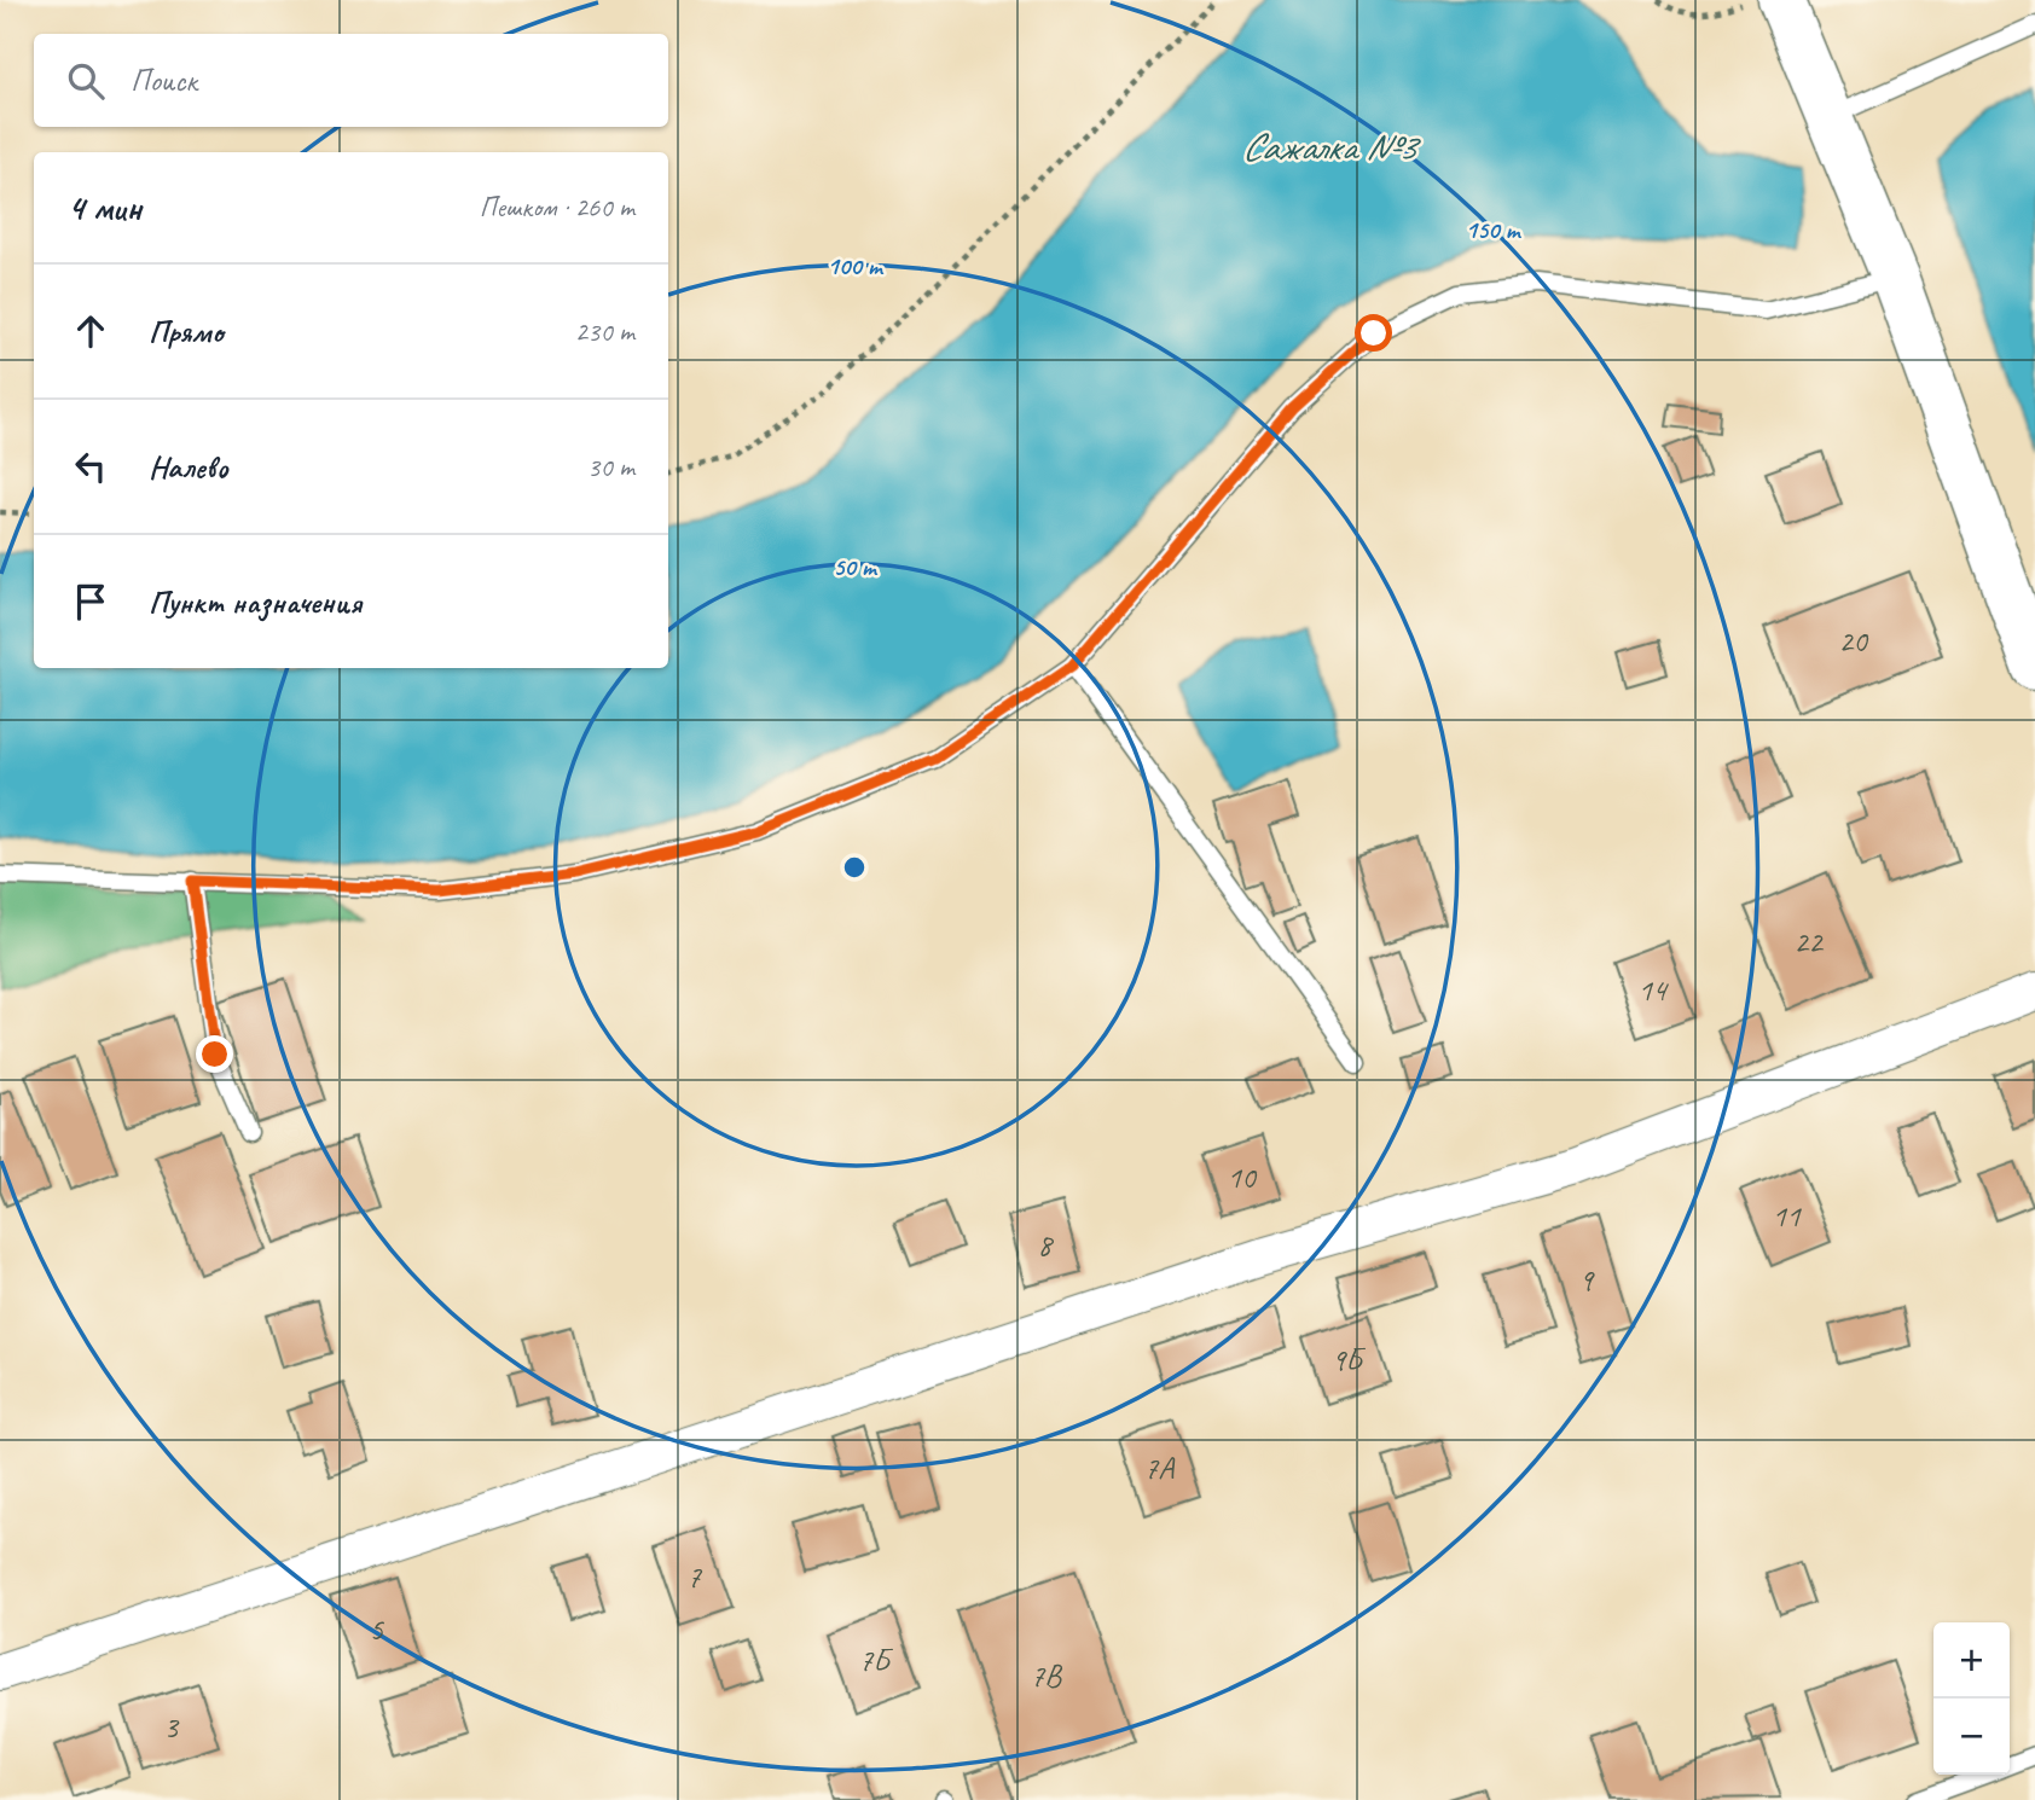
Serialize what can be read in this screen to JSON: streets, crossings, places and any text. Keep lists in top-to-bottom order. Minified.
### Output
{"water":["Сажалка №3"],"house_numbers":["20","22","14","10","11","8","9","9Б","7А","7","5","7Б","7В","3"],"page":{"search":"Поиск","heading":["4 мин","Пешком · 260 m"],"list":[["Прямо","230 m"],["Налево","30 m"],"Пункт назначения"],"map_buttons":["+","−"]},"rings":["150 m","100 m","50 m"]}
